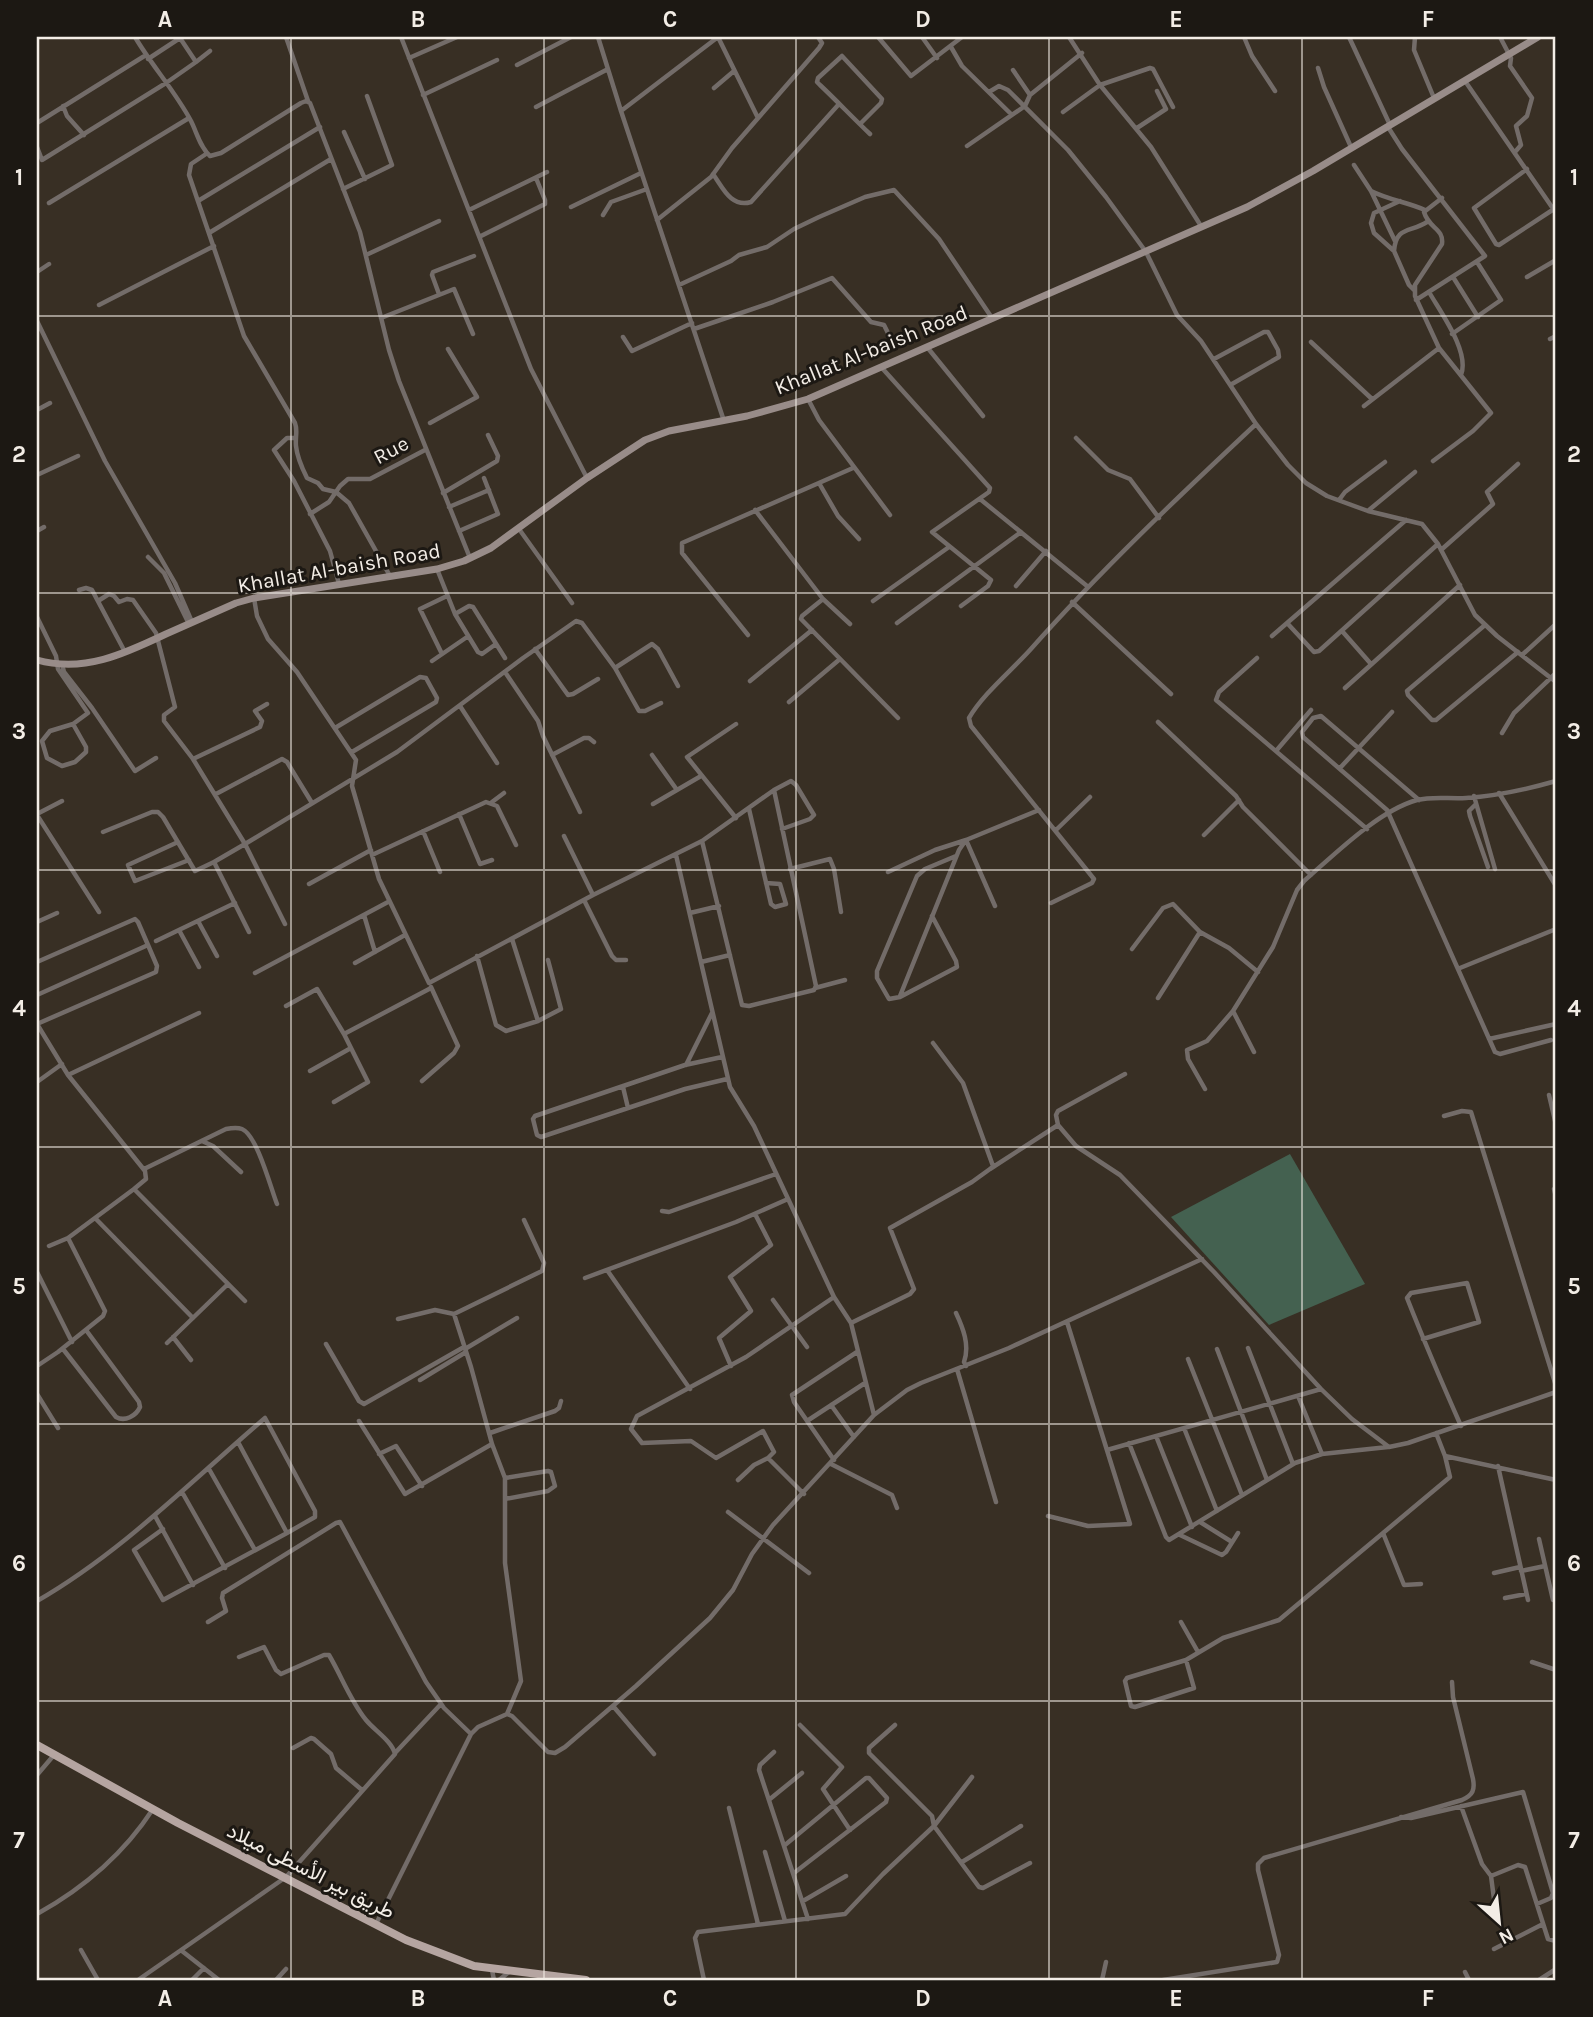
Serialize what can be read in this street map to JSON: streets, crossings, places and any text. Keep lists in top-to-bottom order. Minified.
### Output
{"streets":{"main road":["طريق بير الأسطى ميلاد"],"street":["Khallat Al-baish Road","Rue"]},"north":"bottom right","grid":{"columns":["A","B","C","D","E","F"],"rows":["1","2","3","4","5","6","7"]}}
